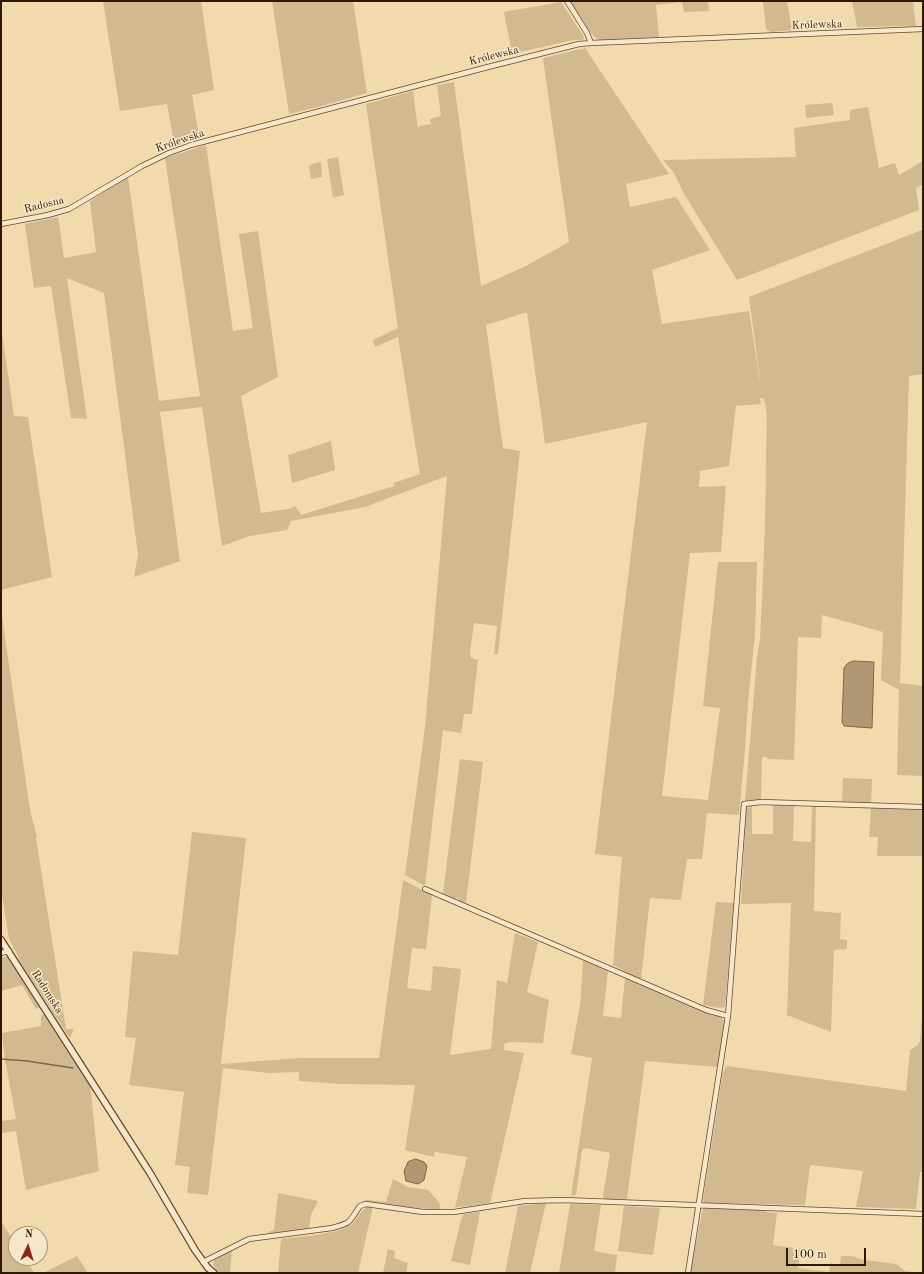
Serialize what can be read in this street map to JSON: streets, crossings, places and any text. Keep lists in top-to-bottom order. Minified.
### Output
{"streets":{"street":["Królewska","Radosna","Radomska"]},"crossings":[["Królewska","Radosna"]],"scale_bar":"100 m","north":"top"}
